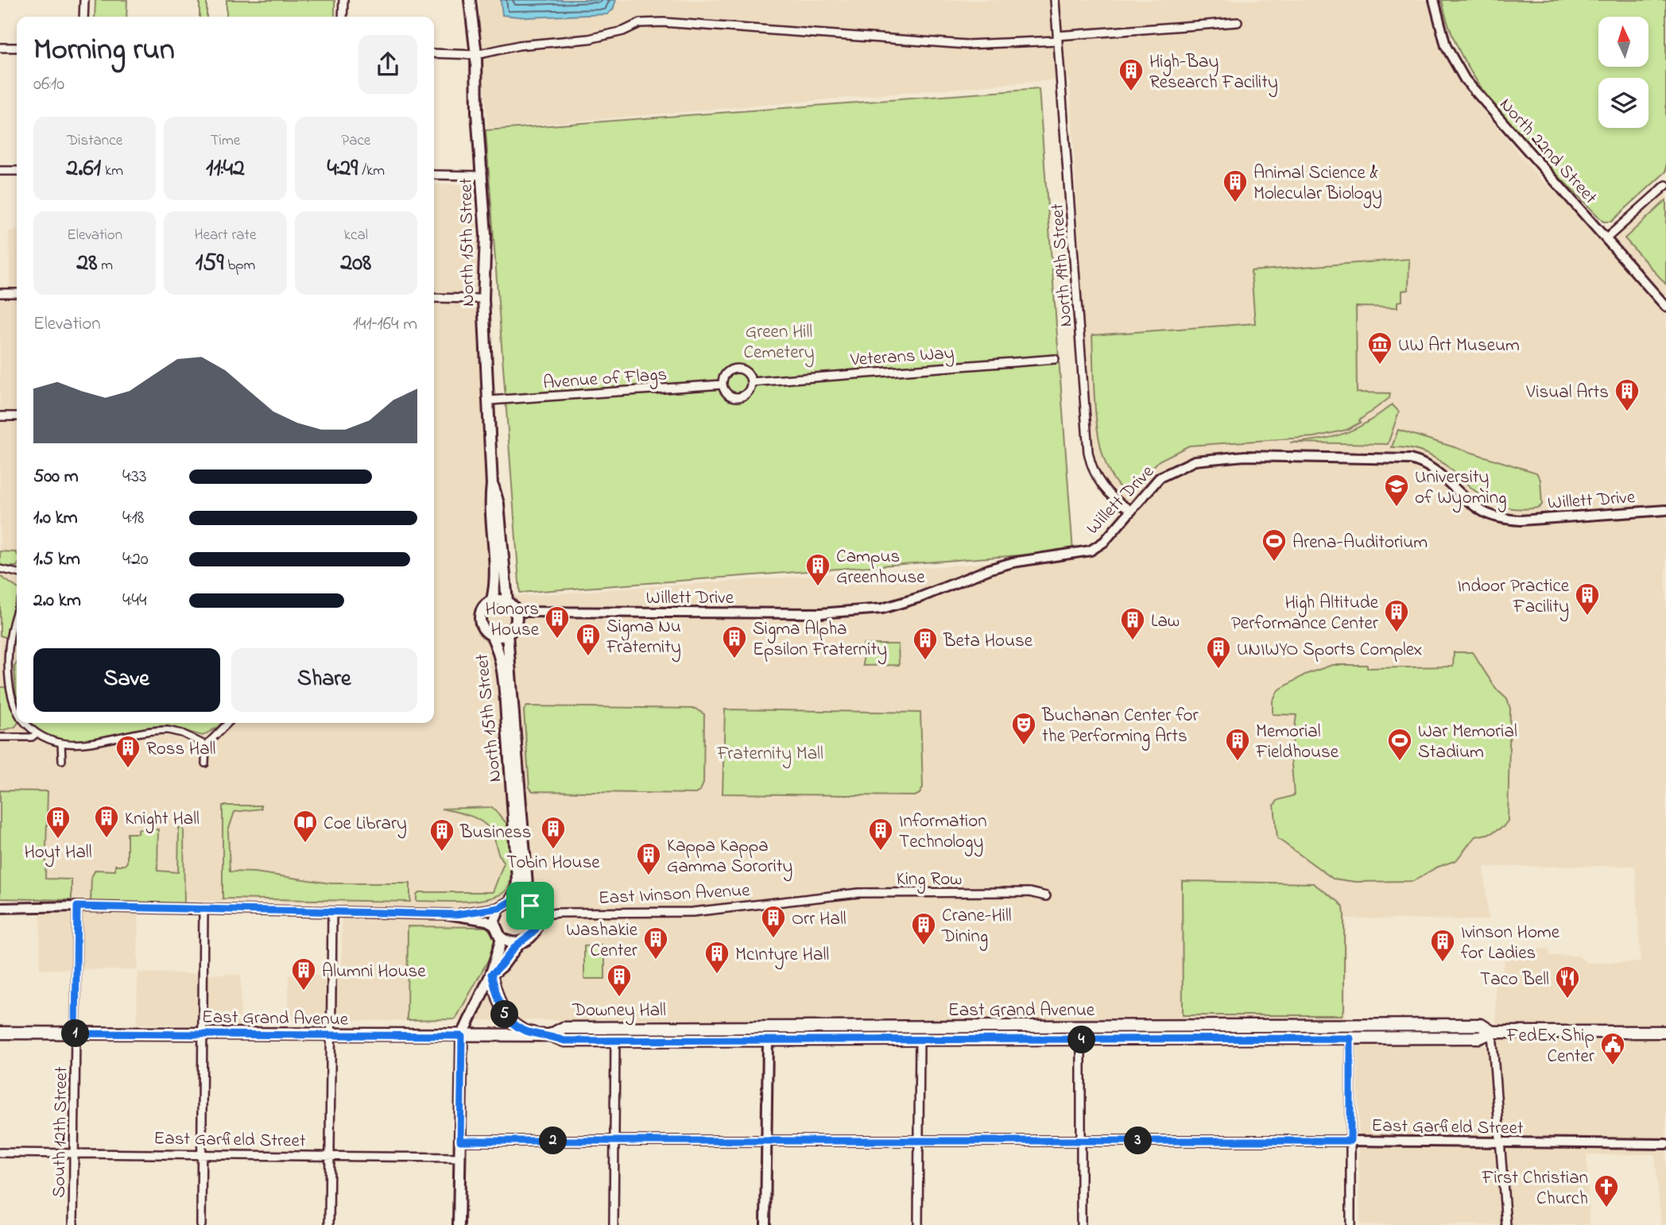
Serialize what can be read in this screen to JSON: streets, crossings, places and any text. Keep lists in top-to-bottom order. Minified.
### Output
{"streets":{"main road":["North 15th Street","East Grand Avenue"],"street":["North 22nd Street","North 19th Street","Veterans Way","Avenue of Flags","Willett Drive","King Row","East Ivinson Avenue","East Garfield Street","South 12th Street"]},"crossings":[["North 15th Street","Avenue of Flags"],["North 15th Street","Willett Drive"],["North 19th Street","Willett Drive"],["Veterans Way","Avenue of Flags"],["King Row","East Ivinson Avenue"],["East Grand Avenue","South 12th Street"],["East Garfield Street","South 12th Street"]],"parks":["Green Hill Cemetery","Fraternity Mall"],"places":{"building":["High-Bay Research Facility","Animal Science & Molecular Biology","Visual Arts","Campus Greenhouse","Indoor Practice Facility","High Altitude Performance Center","Honors House","Law","Sigma Nu Fraternity","Sigma Alpha Epsilon Fraternity","Beta House","UNIWYO Sports Complex","Memorial Fieldhouse","Ross Hall","Knight Hall","Hoyt Hall","Tobin House","Information Technology","Business","Kappa Kappa Gamma Sorority","Orr Hall","Crane-Hill Dining","Washakie Center","Ivinson Home for Ladies","McIntyre Hall","Alumni House","Downey Hall"],"museum":["UW Art Museum"],"school or university":["University of Wyoming"],"sports":["Arena-Auditorium","War Memorial Stadium"],"theatre":["Buchanan Center for the Performing Arts"],"library":["Coe Library"],"restaurant":["Taco Bell"],"public building":["FedEx Ship Center"],"church":["First Christian Church"]},"north":"top","page":{"heading":["Morning run","06:10"],"stats":[["Distance","2.61 km"],["Time","11:42"],["Pace","4:29 /km"],["Elevation","28 m"],["Heart rate","159 bpm"],["kcal","208"]],"chart":["Elevation","141–164 m"],"list":[{"name":"500 m","note":"4:33"},{"name":"1.0 km","note":"4:18"},{"name":"1.5 km","note":"4:20"},{"name":"2.0 km","note":"4:44"}],"buttons":["Save","Share"],"pins":["5","1","4","2","3"]}}
